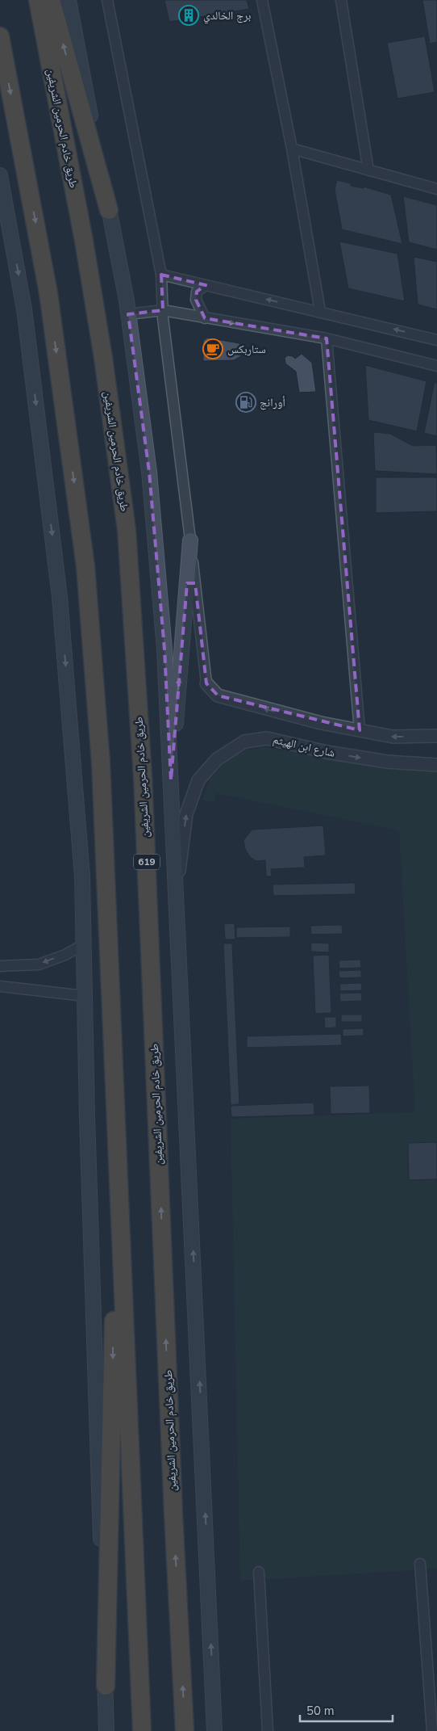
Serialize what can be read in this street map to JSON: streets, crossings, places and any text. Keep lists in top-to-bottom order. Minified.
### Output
{"streets":{"highway":["طريق خادم الحرمين الشريفين","619"],"street":["شارع ابن الهيثم"]},"places":{"building":["برج الخالدي"],"cafe":["ستاربكس"],"fuel station":["أورانج"]},"scale_bar":"50 m"}
